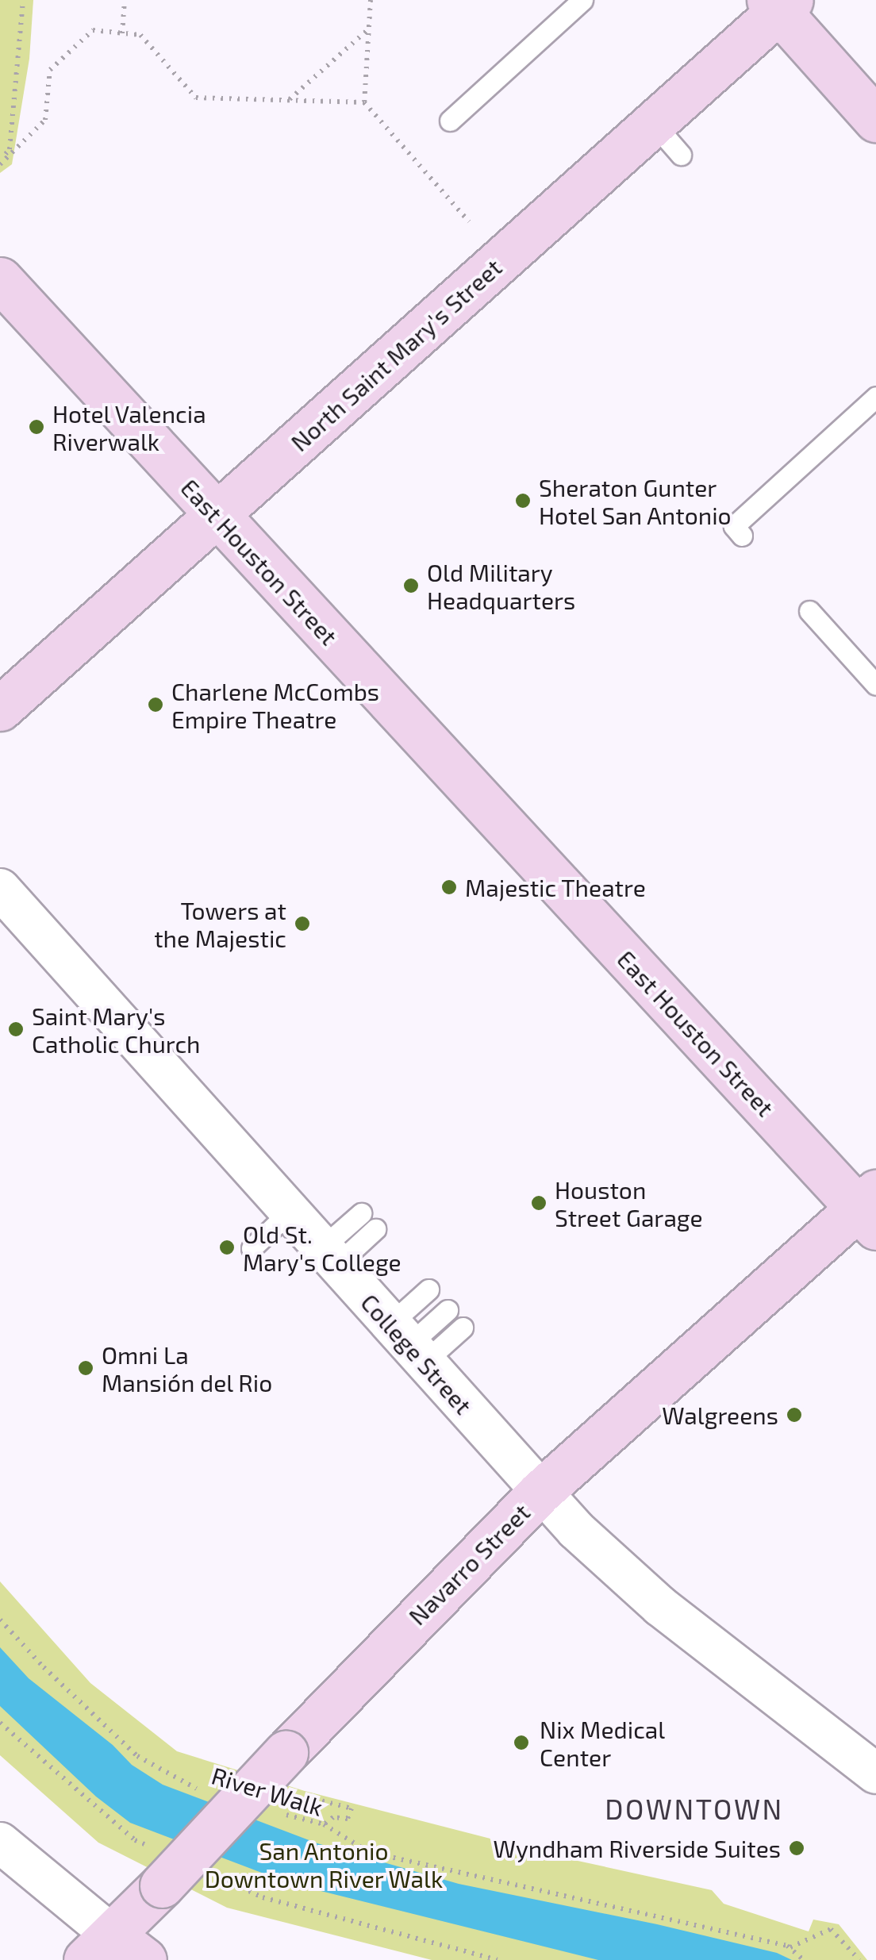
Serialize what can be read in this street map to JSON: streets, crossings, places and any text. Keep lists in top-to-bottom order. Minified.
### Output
{"streets":{"main road":["North Saint Mary's Street","East Houston Street","Navarro Street"],"street":["College Street"],"path":["River Walk"]},"crossings":[["North Saint Mary's Street","East Houston Street"],["East Houston Street","Navarro Street"],["College Street","Navarro Street"]],"districts":["DOWNTOWN"],"parks":["San Antonio Downtown River Walk"],"places":["Hotel Valencia Riverwalk","Sheraton Gunter Hotel San Antonio","Old Military Headquarters","Charlene McCombs Empire Theatre","Majestic Theatre","Towers at the Majestic","Saint Mary's Catholic Church","Houston Street Garage","Old St. Mary's College","Omni La Mansión del Rio","Walgreens","Nix Medical Center","Wyndham Riverside Suites"]}
